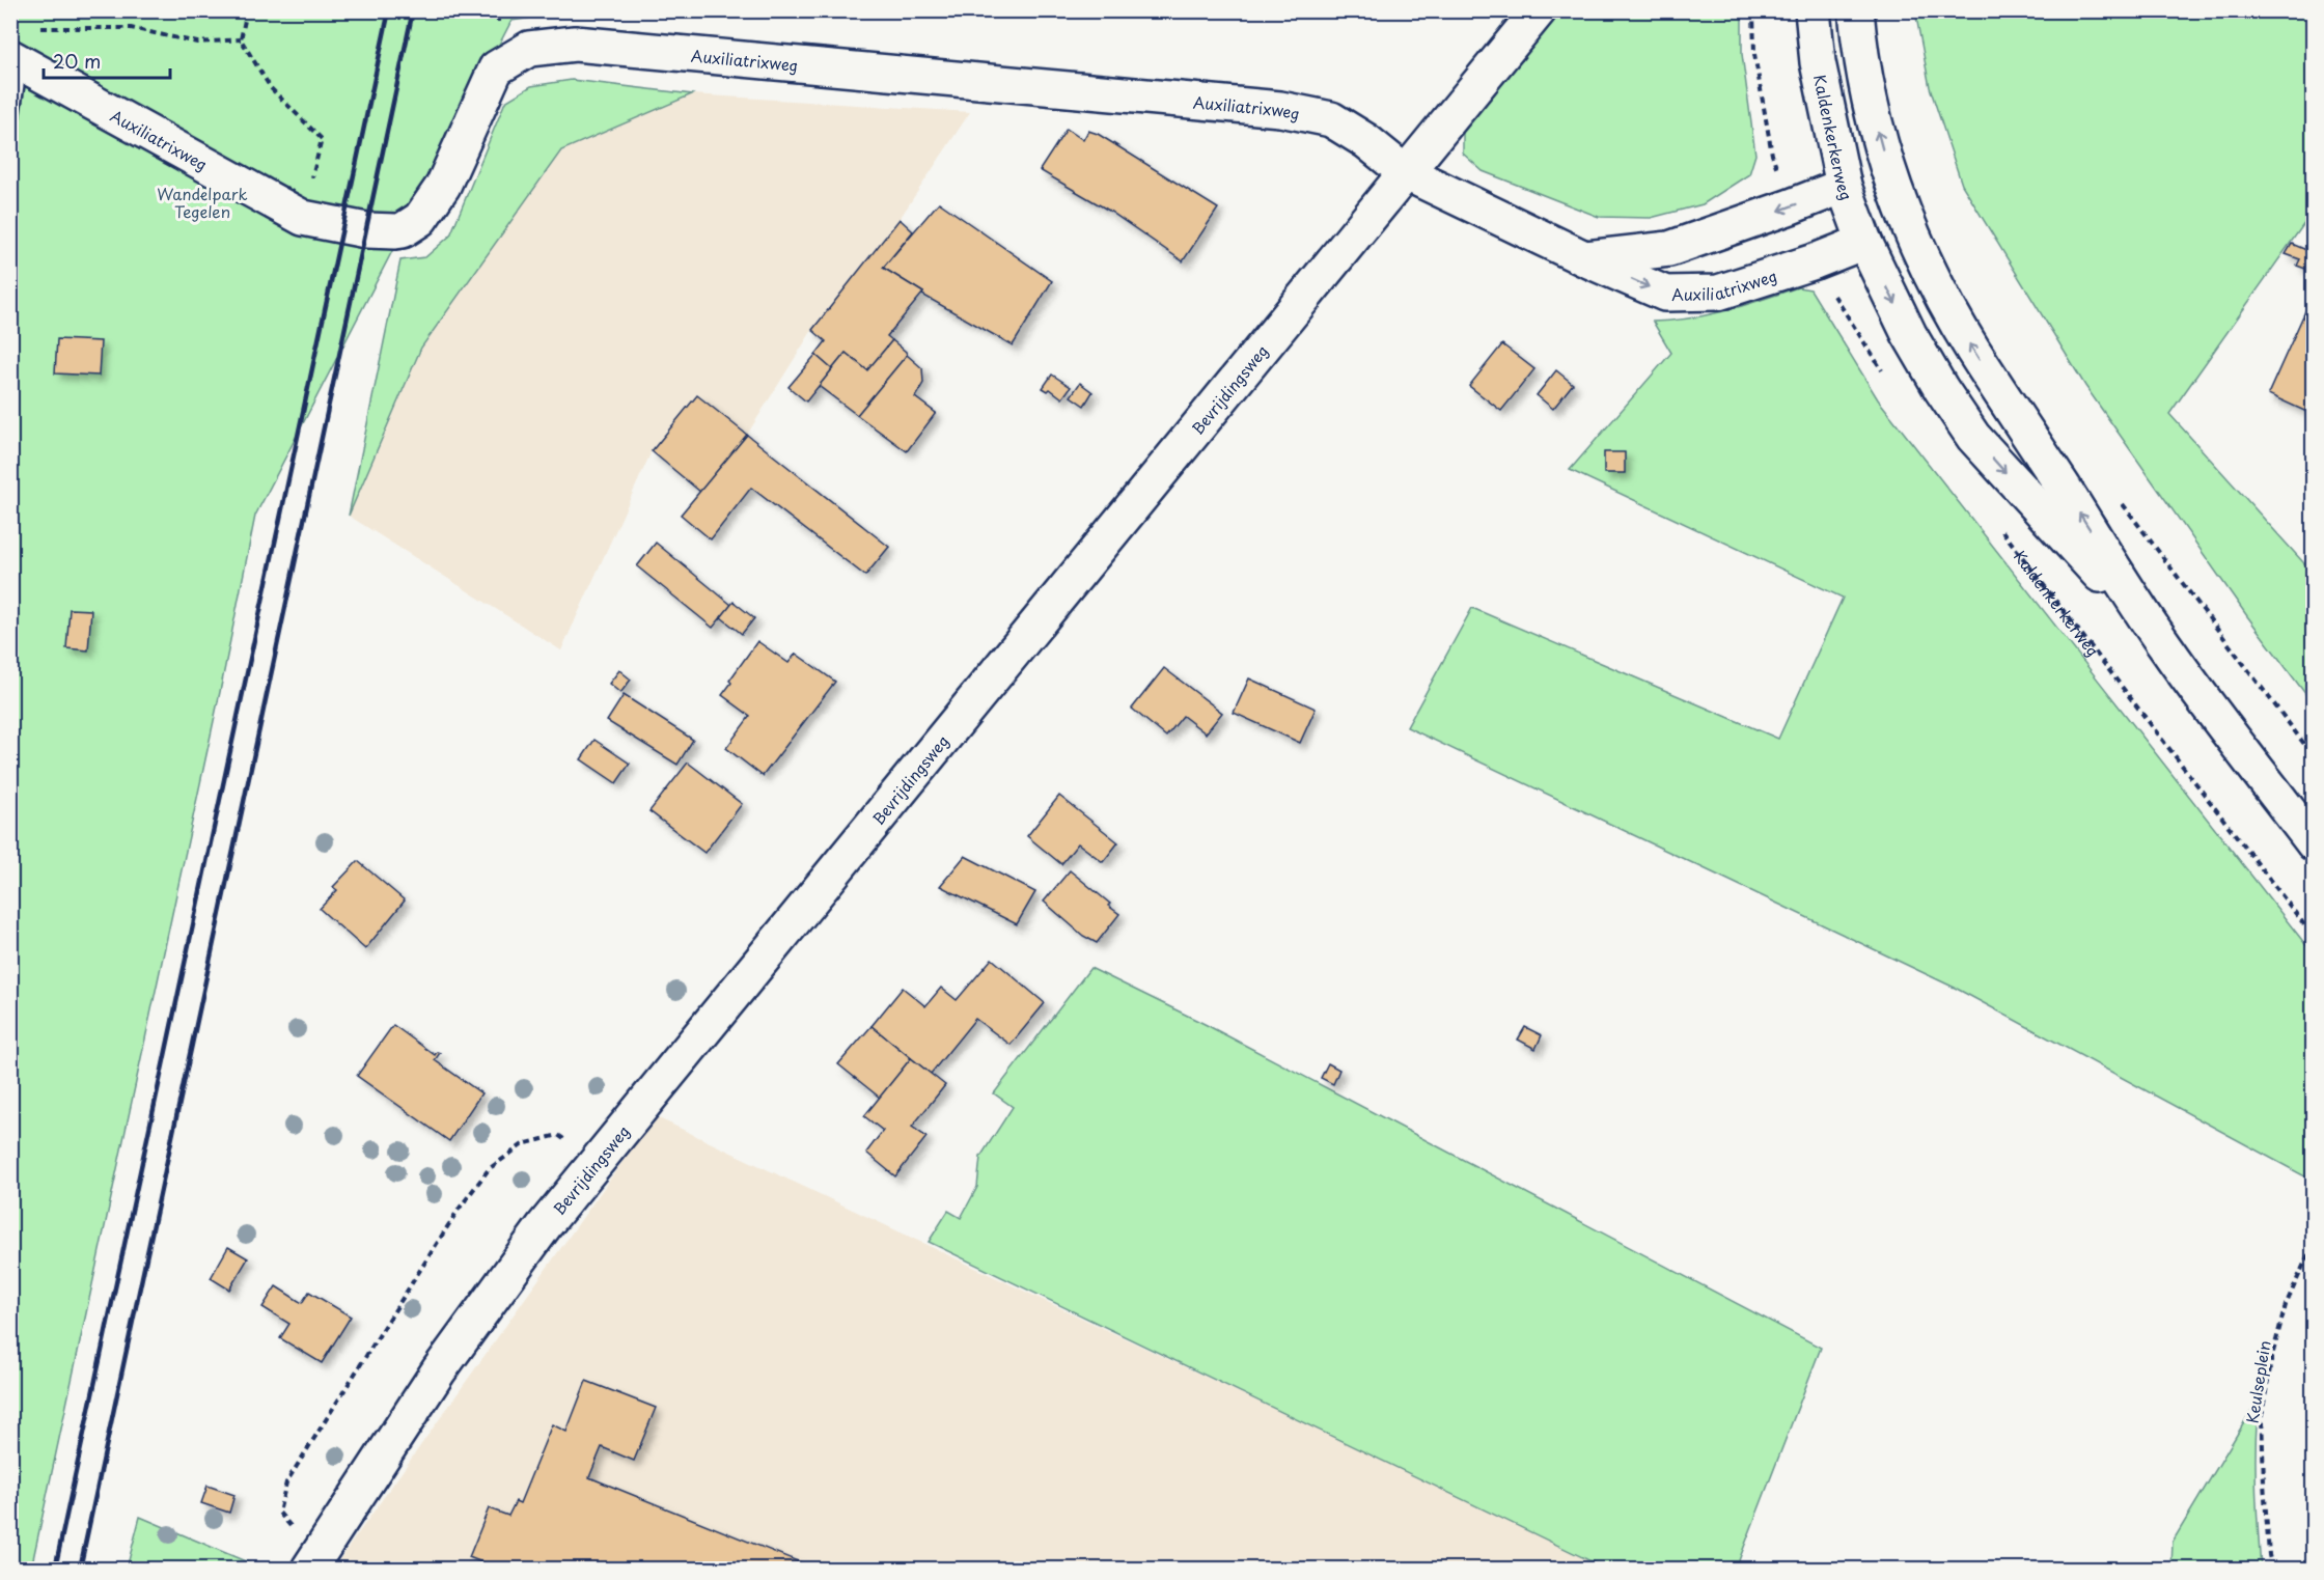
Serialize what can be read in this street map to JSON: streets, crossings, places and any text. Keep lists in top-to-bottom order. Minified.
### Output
{"streets":{"street":["Auxiliatrixweg","Kaldenkerkerweg","Bevrijdingsweg"],"path":["Keulseplein"]},"crossings":[["Auxiliatrixweg","Kaldenkerkerweg"],["Auxiliatrixweg","Bevrijdingsweg"]],"parks":["Wandelpark Tegelen"],"scale_bar":"20 m"}
